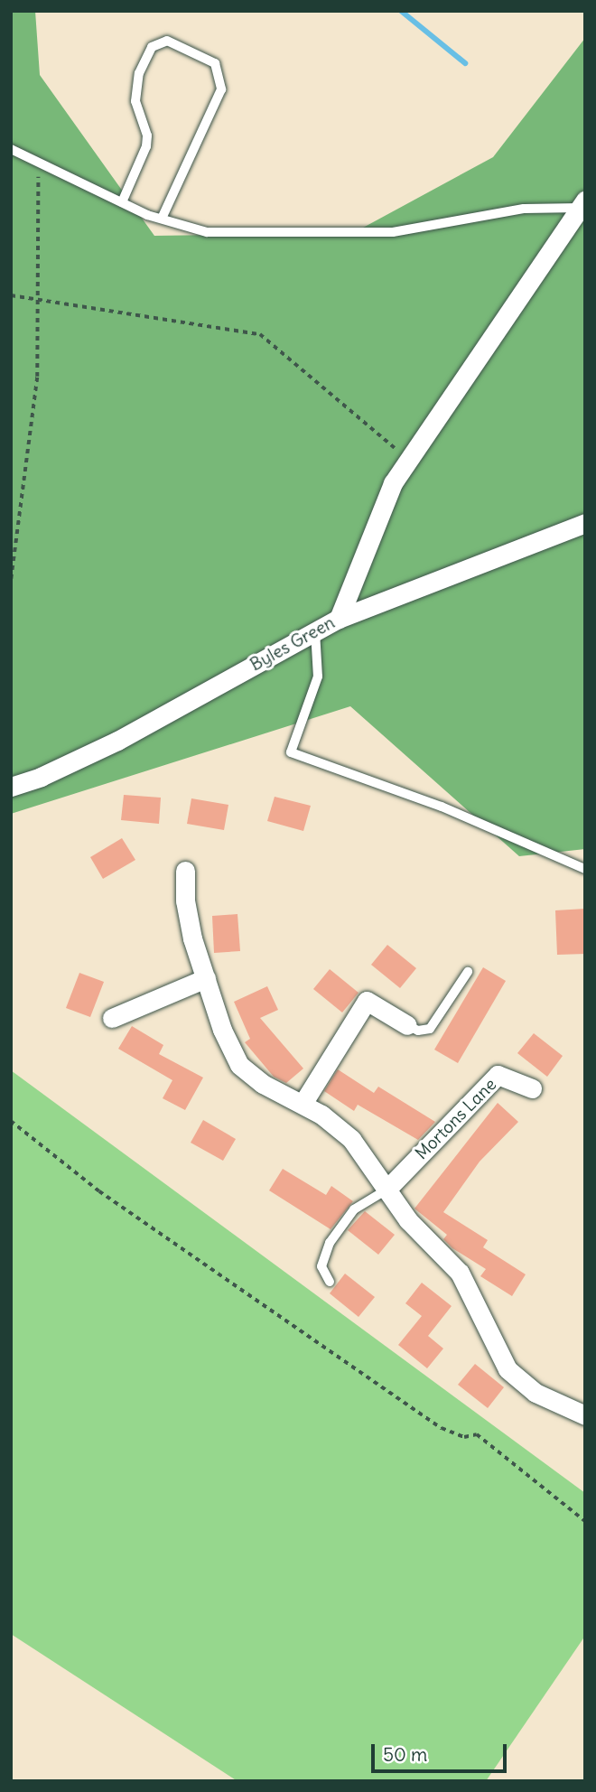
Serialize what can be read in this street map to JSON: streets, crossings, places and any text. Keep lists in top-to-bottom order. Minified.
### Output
{"streets":{"street":["Byles Green","Mortons Lane"]},"scale_bar":"50 m"}
